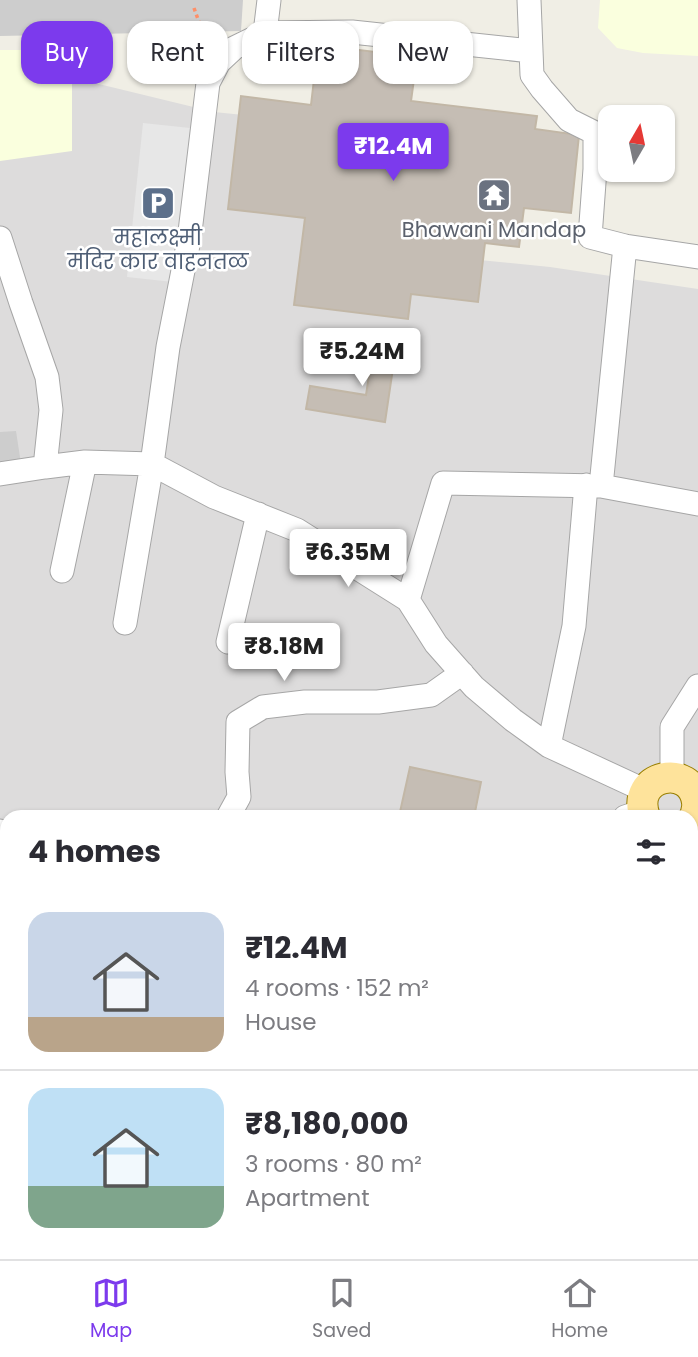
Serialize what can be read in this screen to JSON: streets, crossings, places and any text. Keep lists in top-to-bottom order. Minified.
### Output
{"places":{"temple":["Bhawani Mandap"],"parking":["महालक्ष्मी मंदिर कार वाहनतळ"]},"north":"top","page":{"chip":["Buy","Rent","Filters","New"],"price":["₹12.4M","₹5.24M","₹6.35M","₹8.18M"],"heading":"4 homes","list":[{"name":"₹12.4M","note":"4 rooms · 152 m² · House"},{"name":"₹8,180,000","note":"3 rooms · 80 m² · Apartment"}],"tabs":["Map","Saved","Home"]}}
